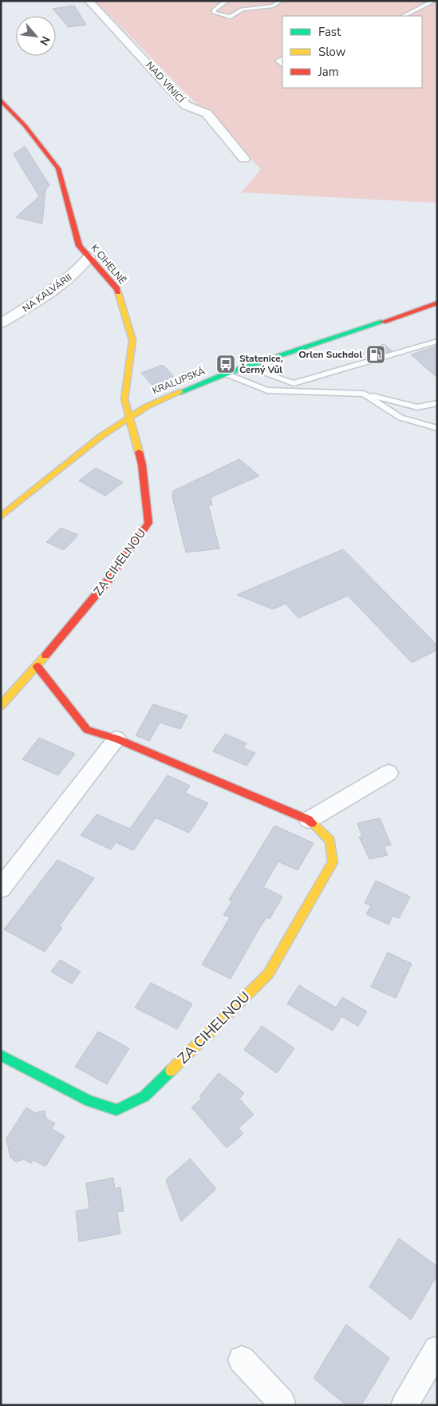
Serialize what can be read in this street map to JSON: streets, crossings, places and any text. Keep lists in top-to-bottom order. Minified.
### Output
{"streets":{"street":["NAD VINICÍ","K CIHELNĚ","NA KALVÁRII","KRALUPSKÁ","ZA CIHELNOU"]},"crossings":[["K CIHELNĚ","NA KALVÁRII"],["K CIHELNĚ","KRALUPSKÁ"],["K CIHELNĚ","ZA CIHELNOU"],["KRALUPSKÁ","ZA CIHELNOU"]],"places":{"fuel station":["Orlen Suchdol"],"bus stop":["Statenice, Černý Vůl"]},"legend":["Fast","Slow","Jam"],"north":"bottom right"}
